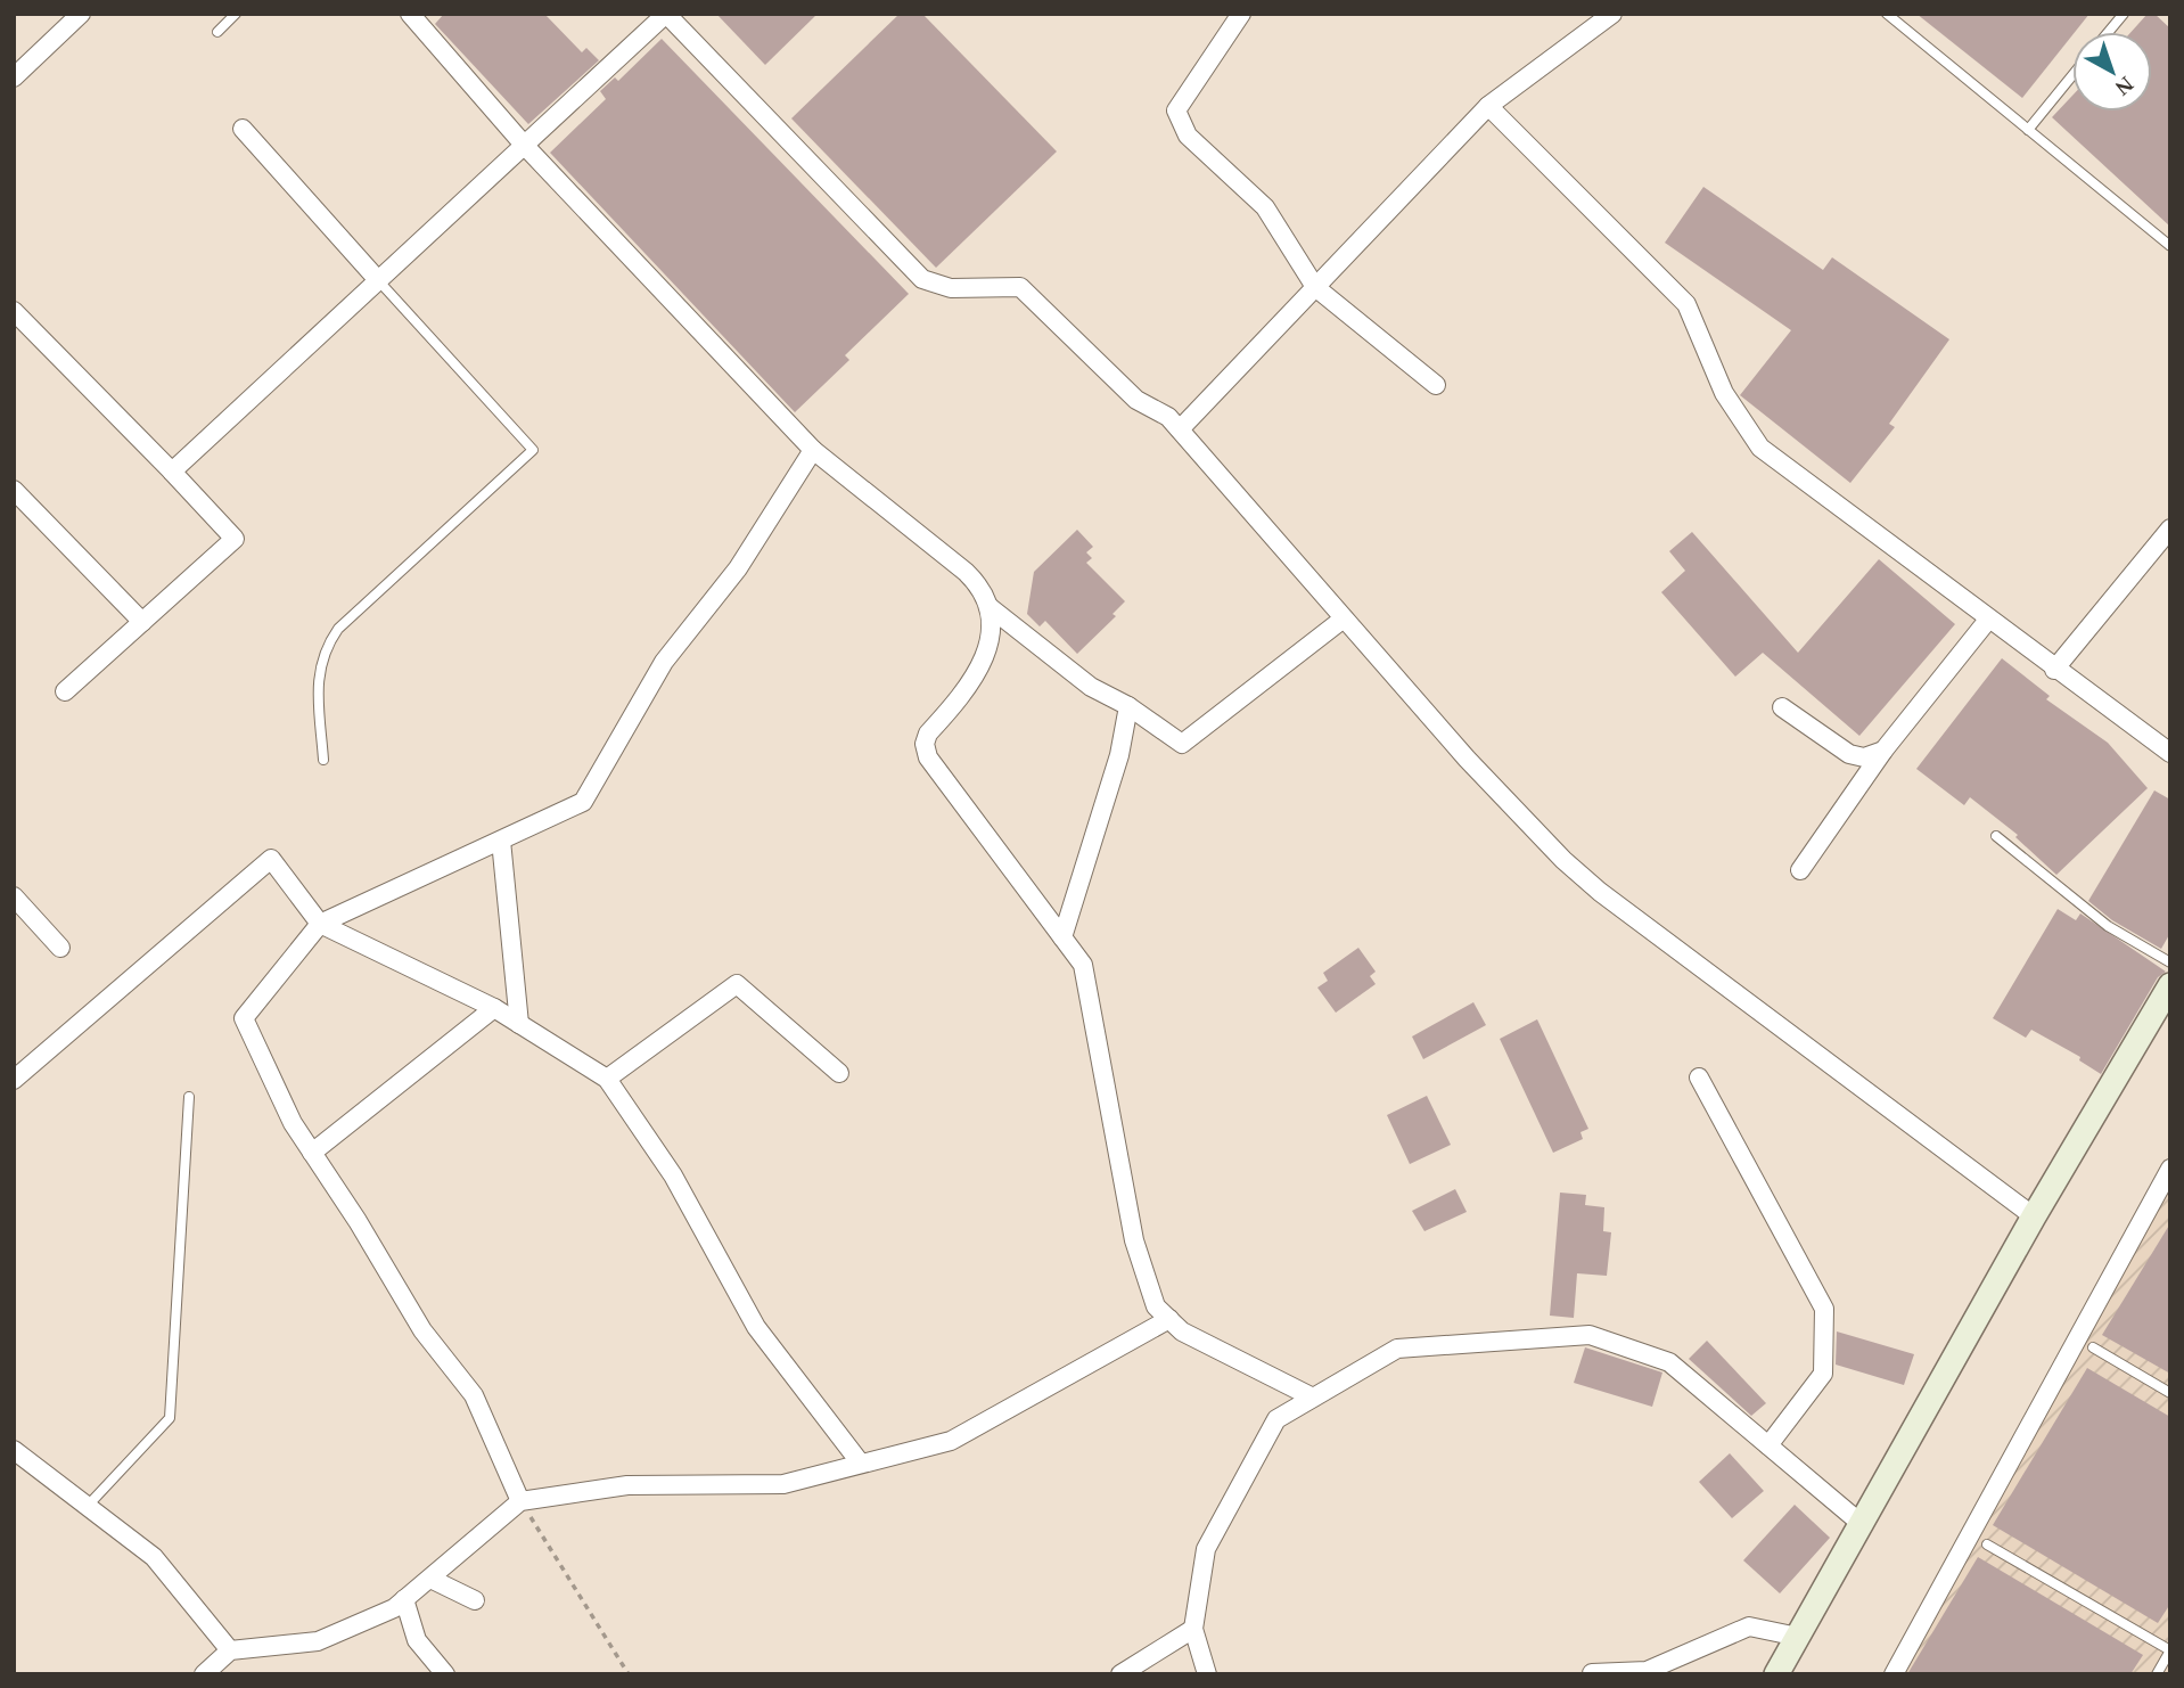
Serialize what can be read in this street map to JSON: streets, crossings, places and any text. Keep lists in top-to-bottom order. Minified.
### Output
{"north":"bottom right"}
